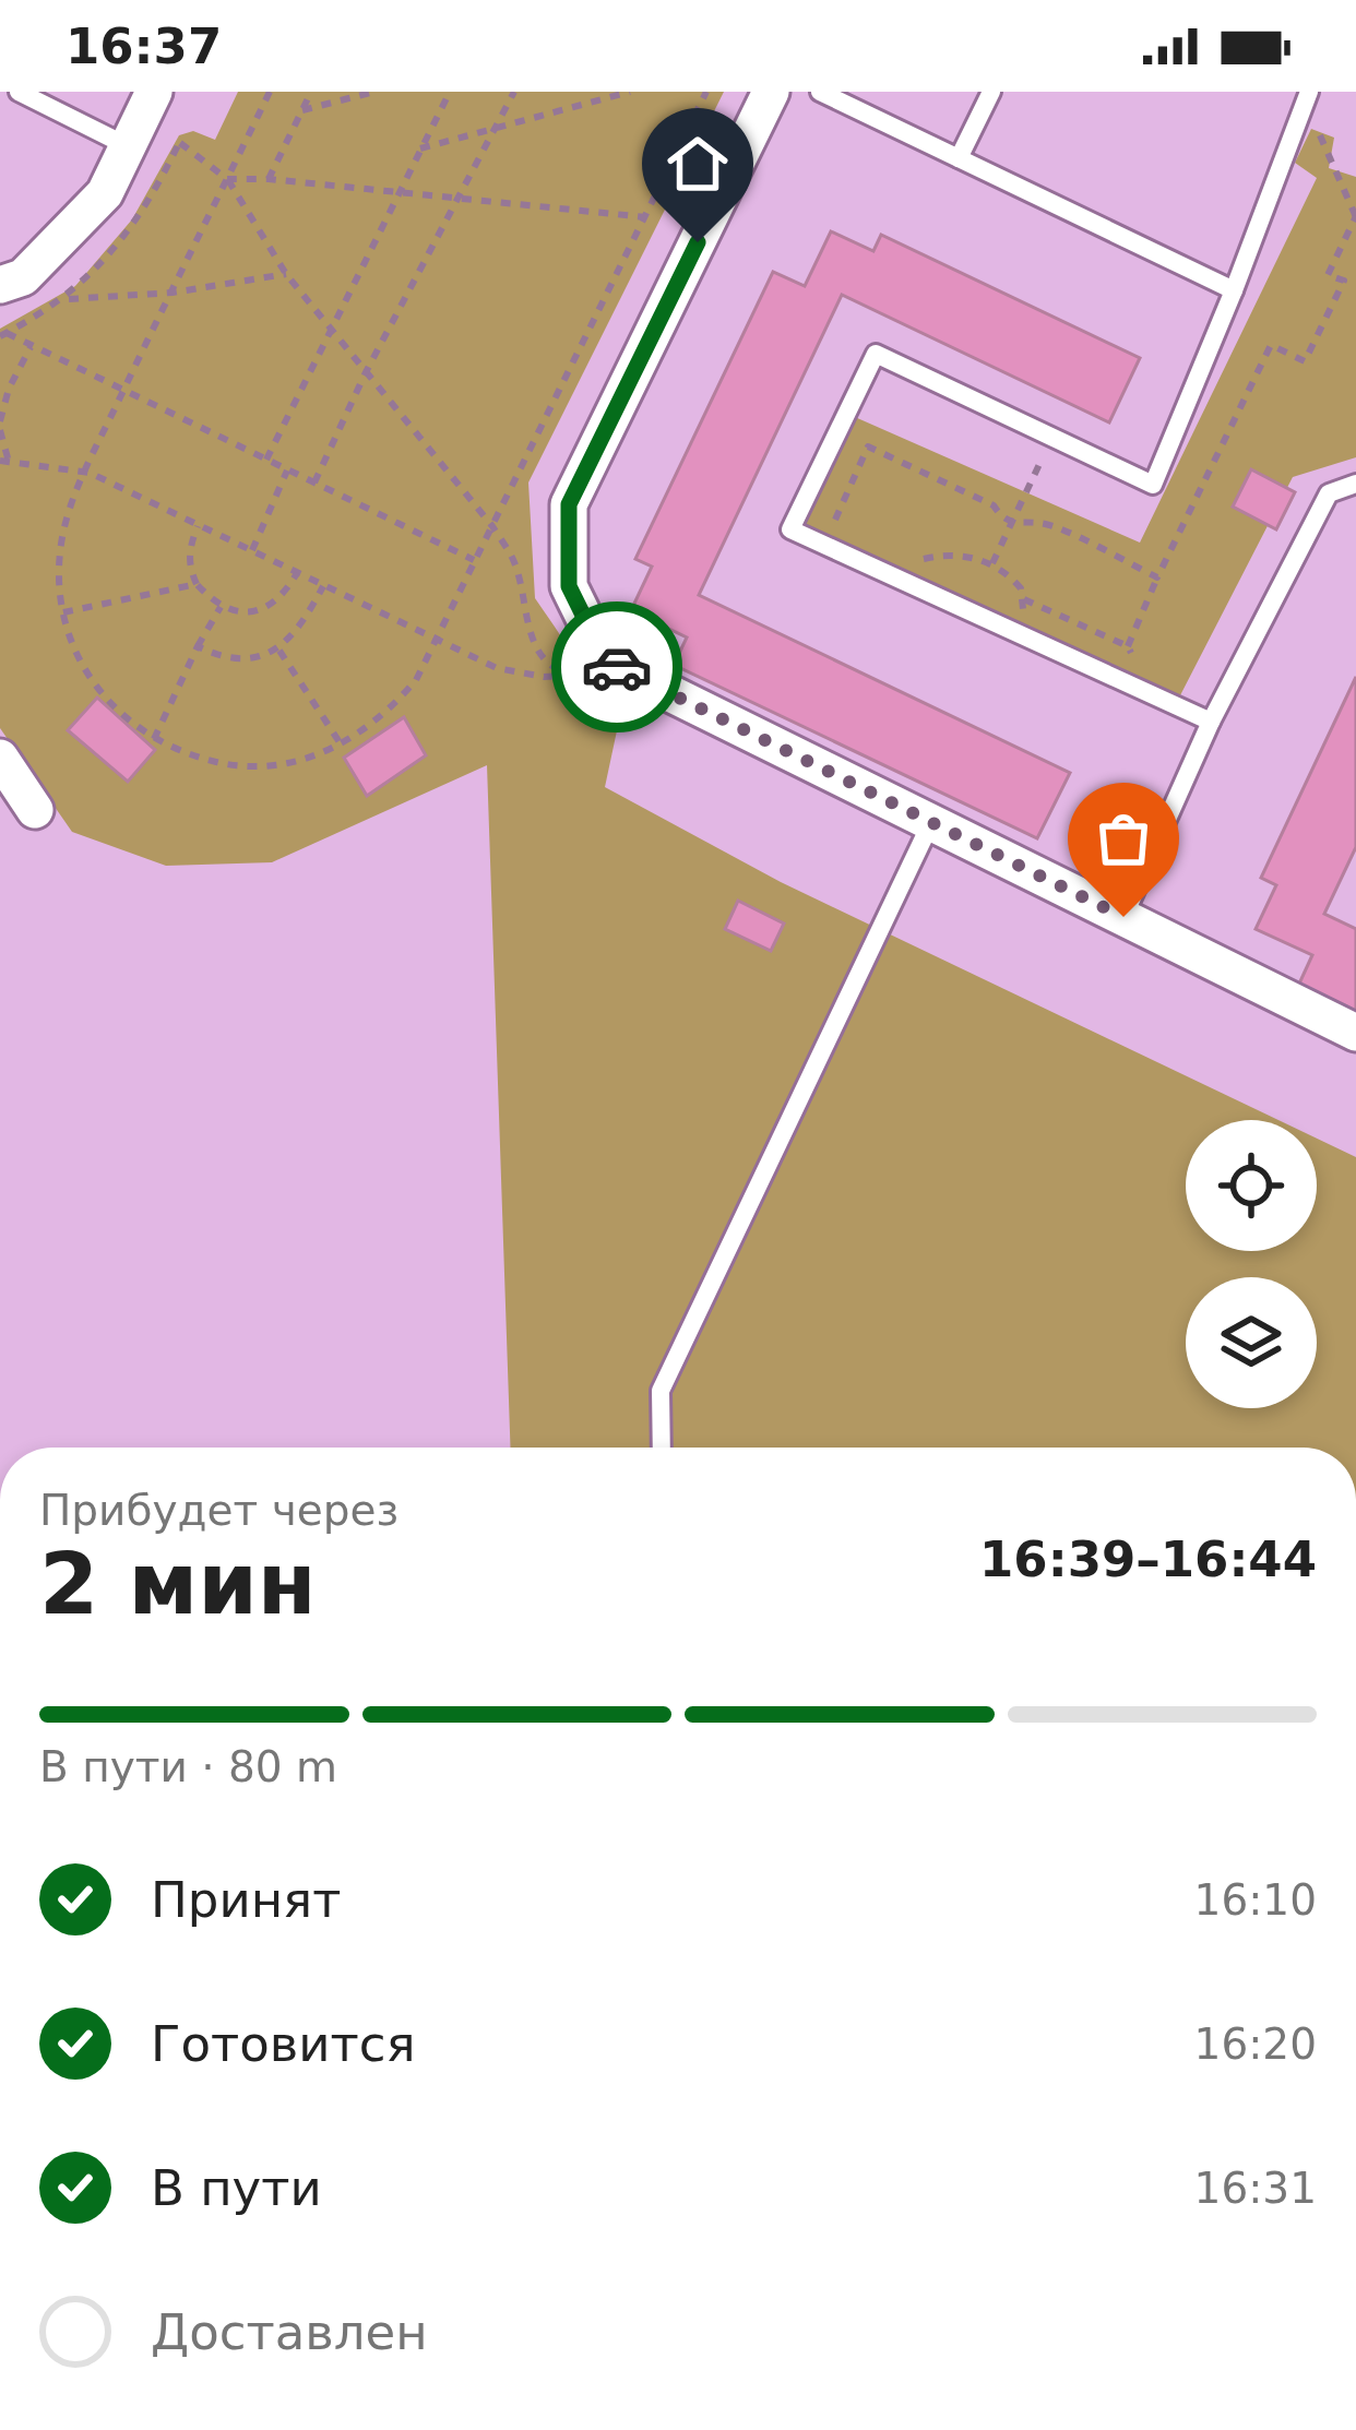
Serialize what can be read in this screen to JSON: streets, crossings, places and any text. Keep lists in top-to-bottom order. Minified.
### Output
{"page":{"status":"16:37","heading":["2 мин","Прибудет через","16:39–16:44"],"bar":"В пути · 80 m","list":[["Принят","16:10"],["Готовится","16:20"],["В пути","16:31"],"Доставлен"]}}
